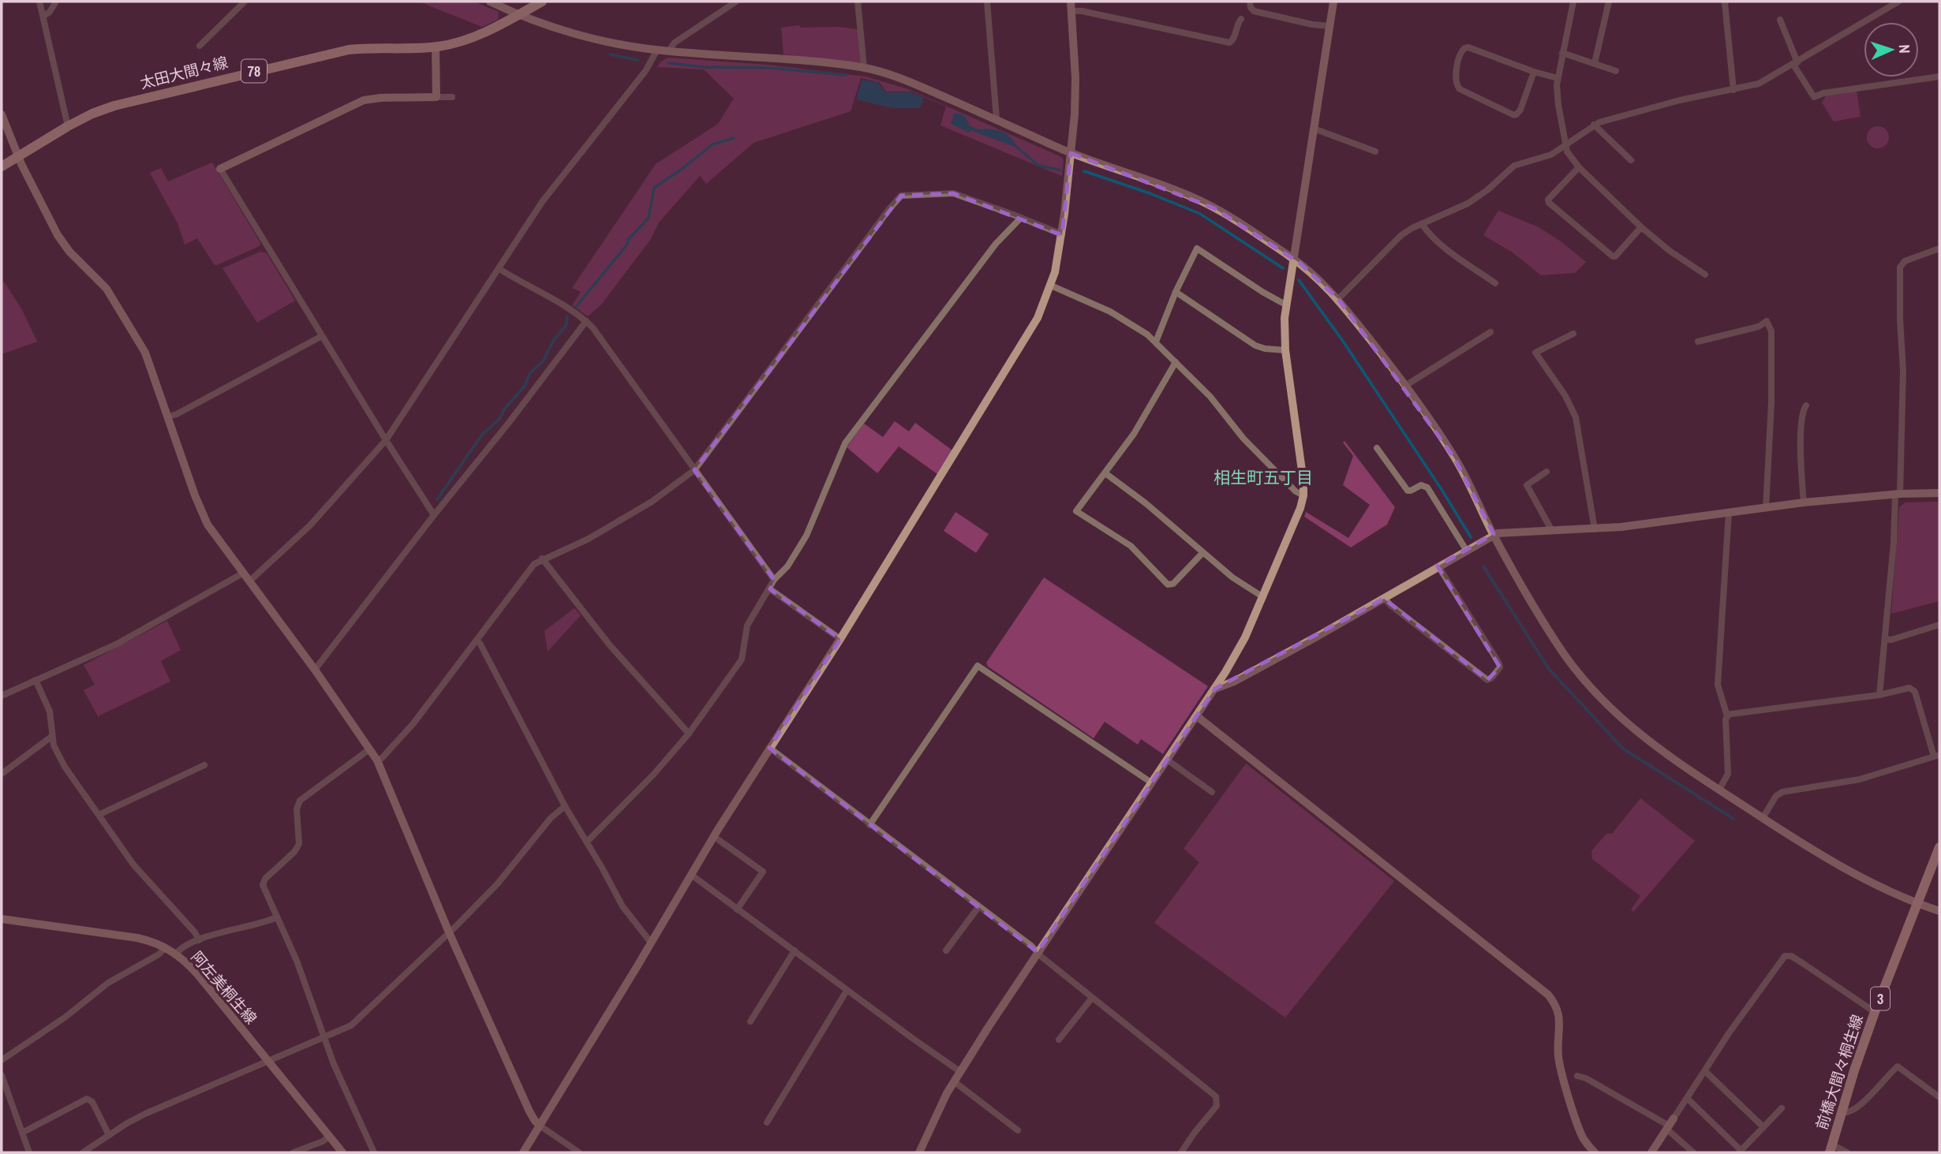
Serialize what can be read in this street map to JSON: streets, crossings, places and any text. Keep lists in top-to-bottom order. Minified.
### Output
{"streets":{"main road":["78","太田大間々線","3","前橋大間々桐生線"],"street":["阿左美桐生線"]},"districts":["相生町五丁目"],"north":"right"}
